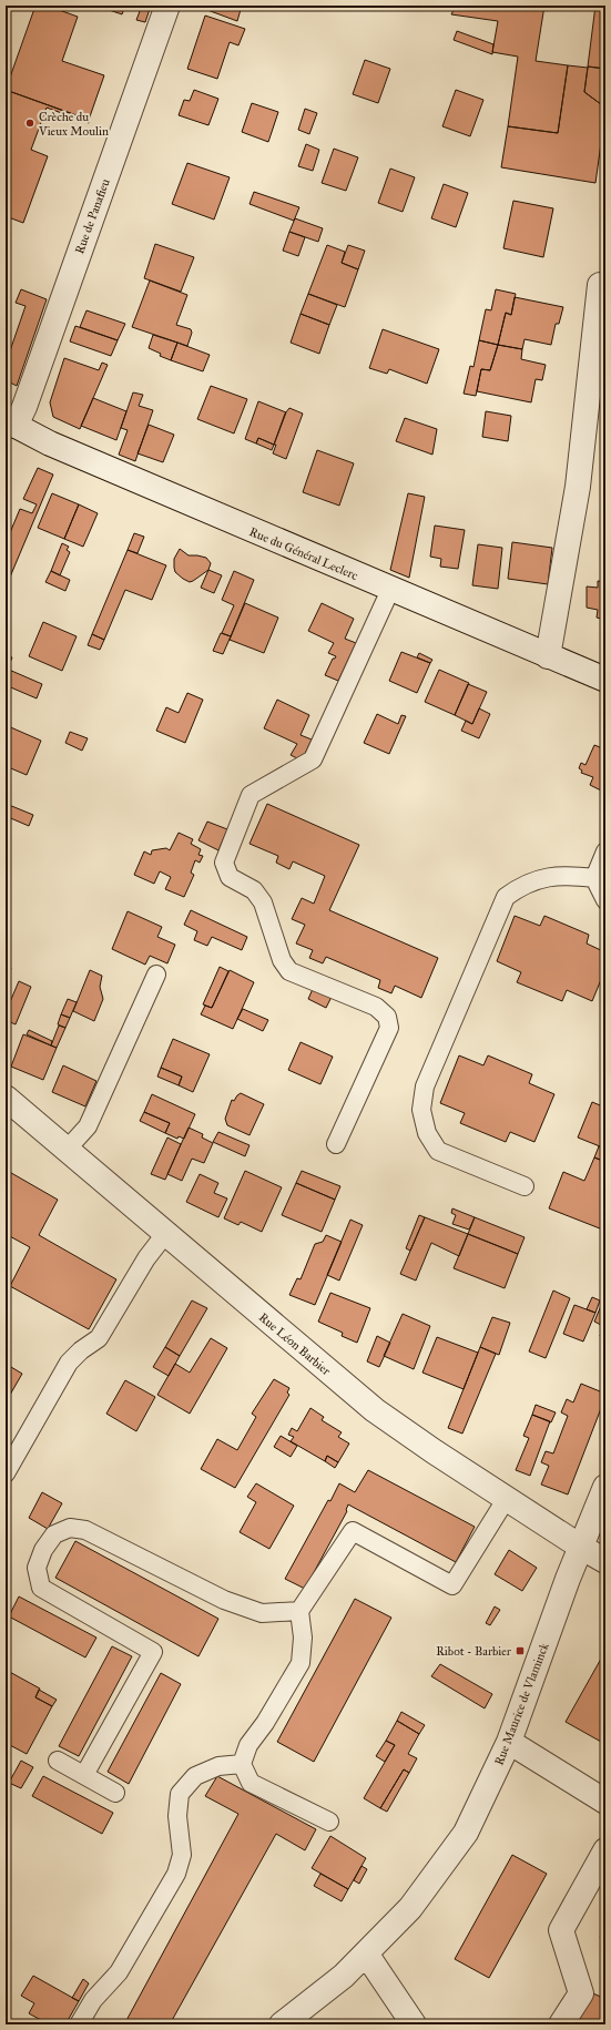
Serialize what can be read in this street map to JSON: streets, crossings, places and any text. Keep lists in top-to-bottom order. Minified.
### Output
{"streets":{"street":["Rue de Panafieu","Rue du Général Leclerc","Rue Léon Barbier","Rue Maurice de Vlaminck"]},"crossings":[["Rue de Panafieu","Rue du Général Leclerc"],["Rue Léon Barbier","Rue Maurice de Vlaminck"]],"places":{"other":["Crèche du Vieux Moulin"],"transit":["Ribot - Barbier"]}}
